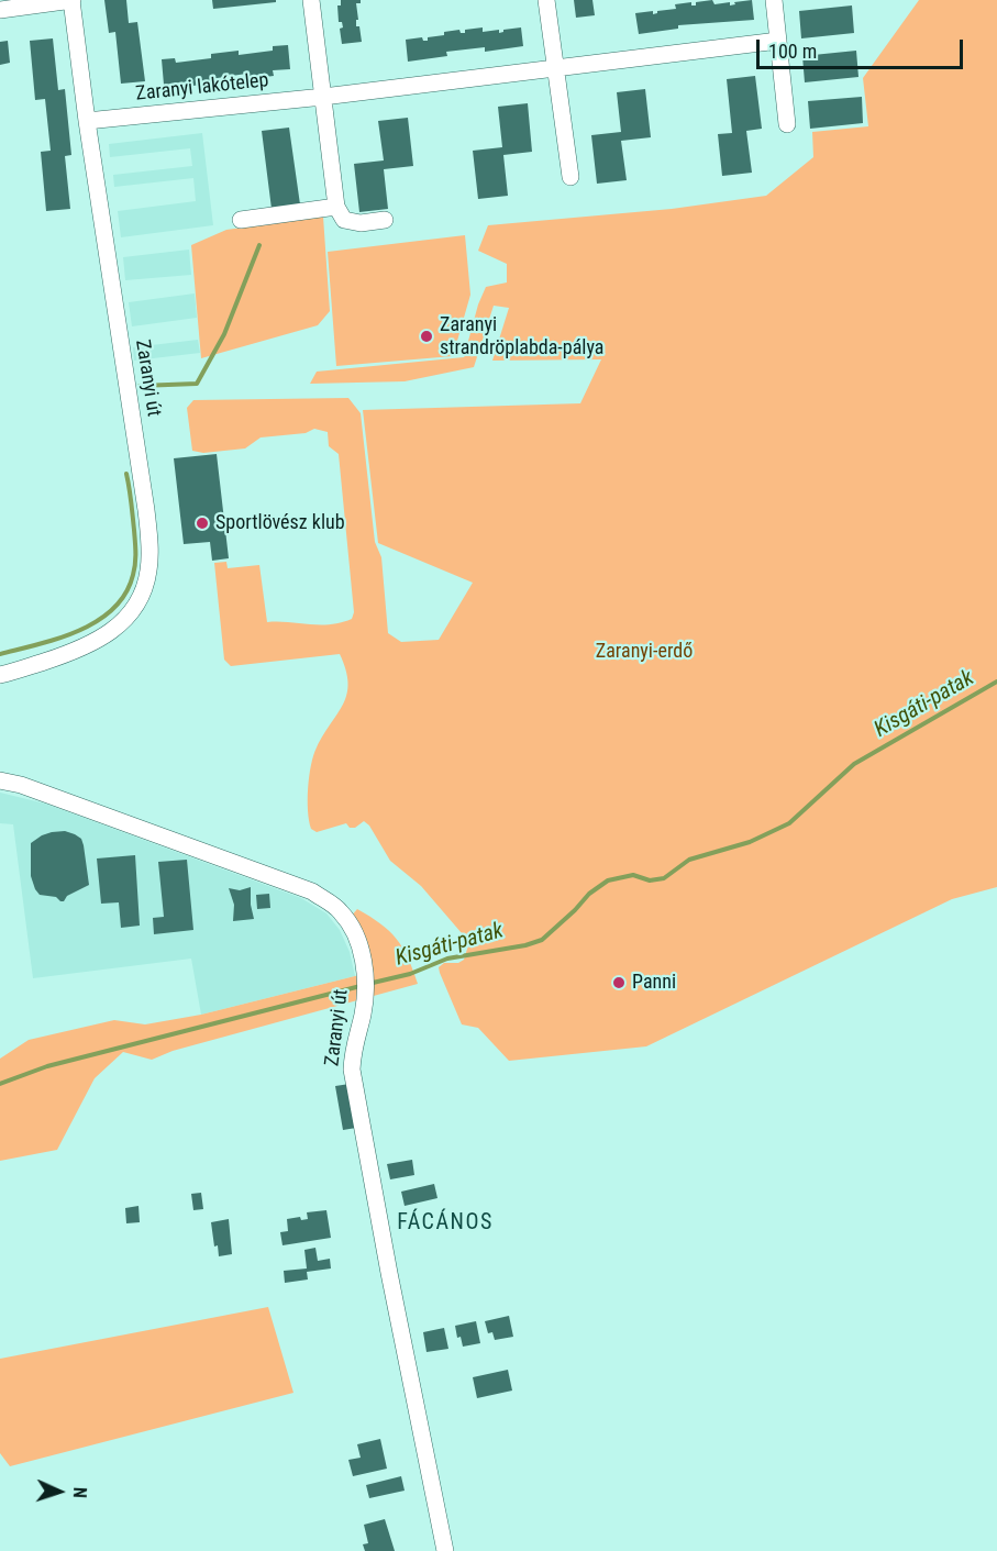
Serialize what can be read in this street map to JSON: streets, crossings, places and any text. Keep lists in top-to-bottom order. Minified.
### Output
{"streets":{"street":["Zaranyi lakótelep","Zaranyi út"]},"crossings":[["Zaranyi lakótelep","Zaranyi út"]],"districts":["FÁCÁNOS"],"water":["Kisgáti-patak"],"parks":["Zaranyi-erdő"],"places":["Zaranyi strandröplabda-pálya","Sportlövész klub","Panni"],"scale_bar":"100 m","north":"right"}
